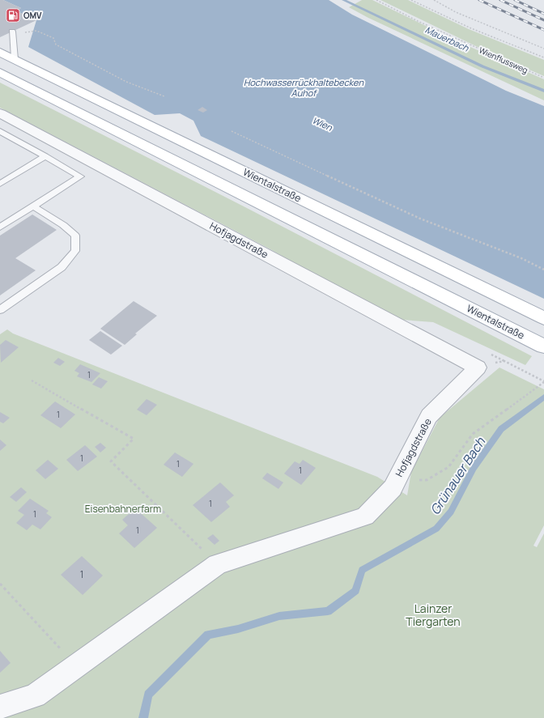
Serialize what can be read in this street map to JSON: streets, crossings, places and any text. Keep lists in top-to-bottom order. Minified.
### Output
{"streets":{"main road":["Wientalstraße"],"street":["Hofjagdstraße"],"path":["Wienflussweg"]},"water":["Mauerbach","Hochwasserrückhaltebecken Auhof","Wien","Grünauer Bach"],"parks":["Eisenbahnerfarm","Lainzer Tiergarten"],"places":{"fuel station":["OMV"]},"house_numbers":["1","1","1","1","1","1","1","1","1"]}
